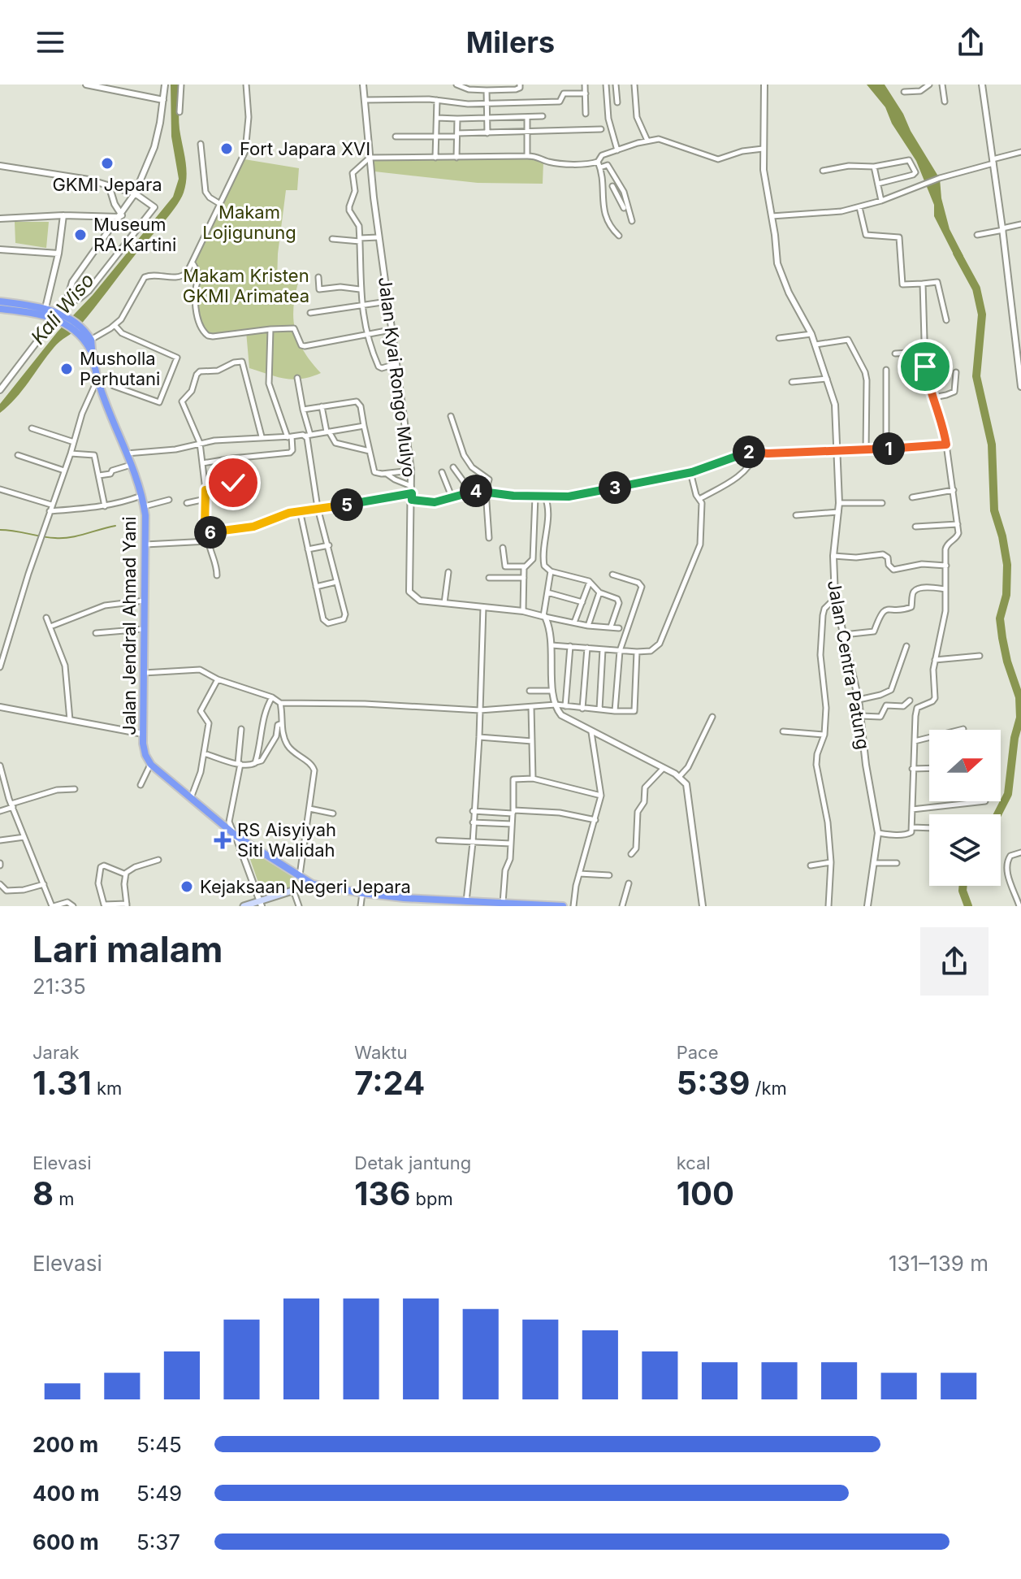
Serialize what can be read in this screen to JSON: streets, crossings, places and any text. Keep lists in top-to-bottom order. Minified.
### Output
{"streets":{"highway":["Jalan Jendral Ahmad Yani"],"street":["Jalan Kyai Rongo Mulyo","Jalan Centra Patung"]},"water":["Kali Wiso"],"parks":["Makam Lojigunung","Makam Kristen GKMI Arimatea"],"places":{"other":["Fort Japara XVI","GKMI Jepara","Museum RA.Kartini","Musholla Perhutani","Kejaksaan Negeri Jepara"],"health":["RS Aisyiyah Siti Walidah"]},"north":"right","page":{"header":"Milers","pins":["1","2","3","4","5","6"],"heading":["Lari malam","21:35"],"stats":[["Jarak","1.31 km"],["Waktu","7:24"],["Pace","5:39 /km"],["Elevasi","8 m"],["Detak jantung","136 bpm"],["kcal","100"]],"chart":["Elevasi","131–139 m"],"list":[{"name":"200 m","note":"5:45"},{"name":"400 m","note":"5:49"},{"name":"600 m","note":"5:37"}]}}
